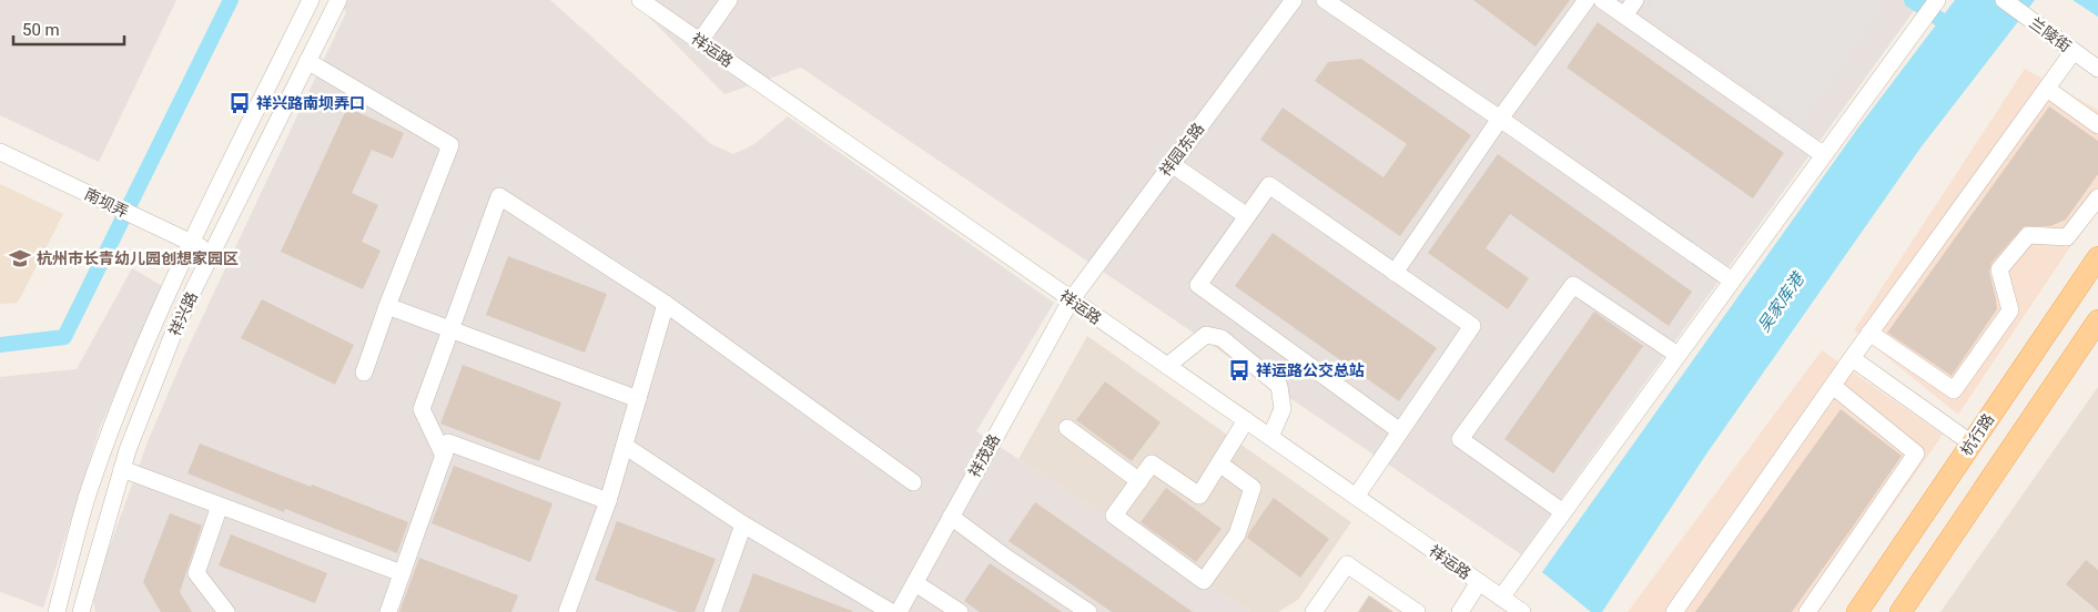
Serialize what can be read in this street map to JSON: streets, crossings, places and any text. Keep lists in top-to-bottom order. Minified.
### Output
{"streets":{"main road":["杭行路"],"street":["兰陵街","祥运路","祥园东路","南坝弄","祥兴路","祥茂路"]},"crossings":[["祥运路","祥园东路"],["祥运路","祥茂路"],["祥园东路","祥茂路"],["南坝弄","祥兴路"]],"water":["吴家库港"],"places":{"bus stop":["祥兴路南坝弄口","祥运路公交总站"],"school or university":["杭州市长青幼儿园创想家园区"]},"scale_bar":"50 m"}
